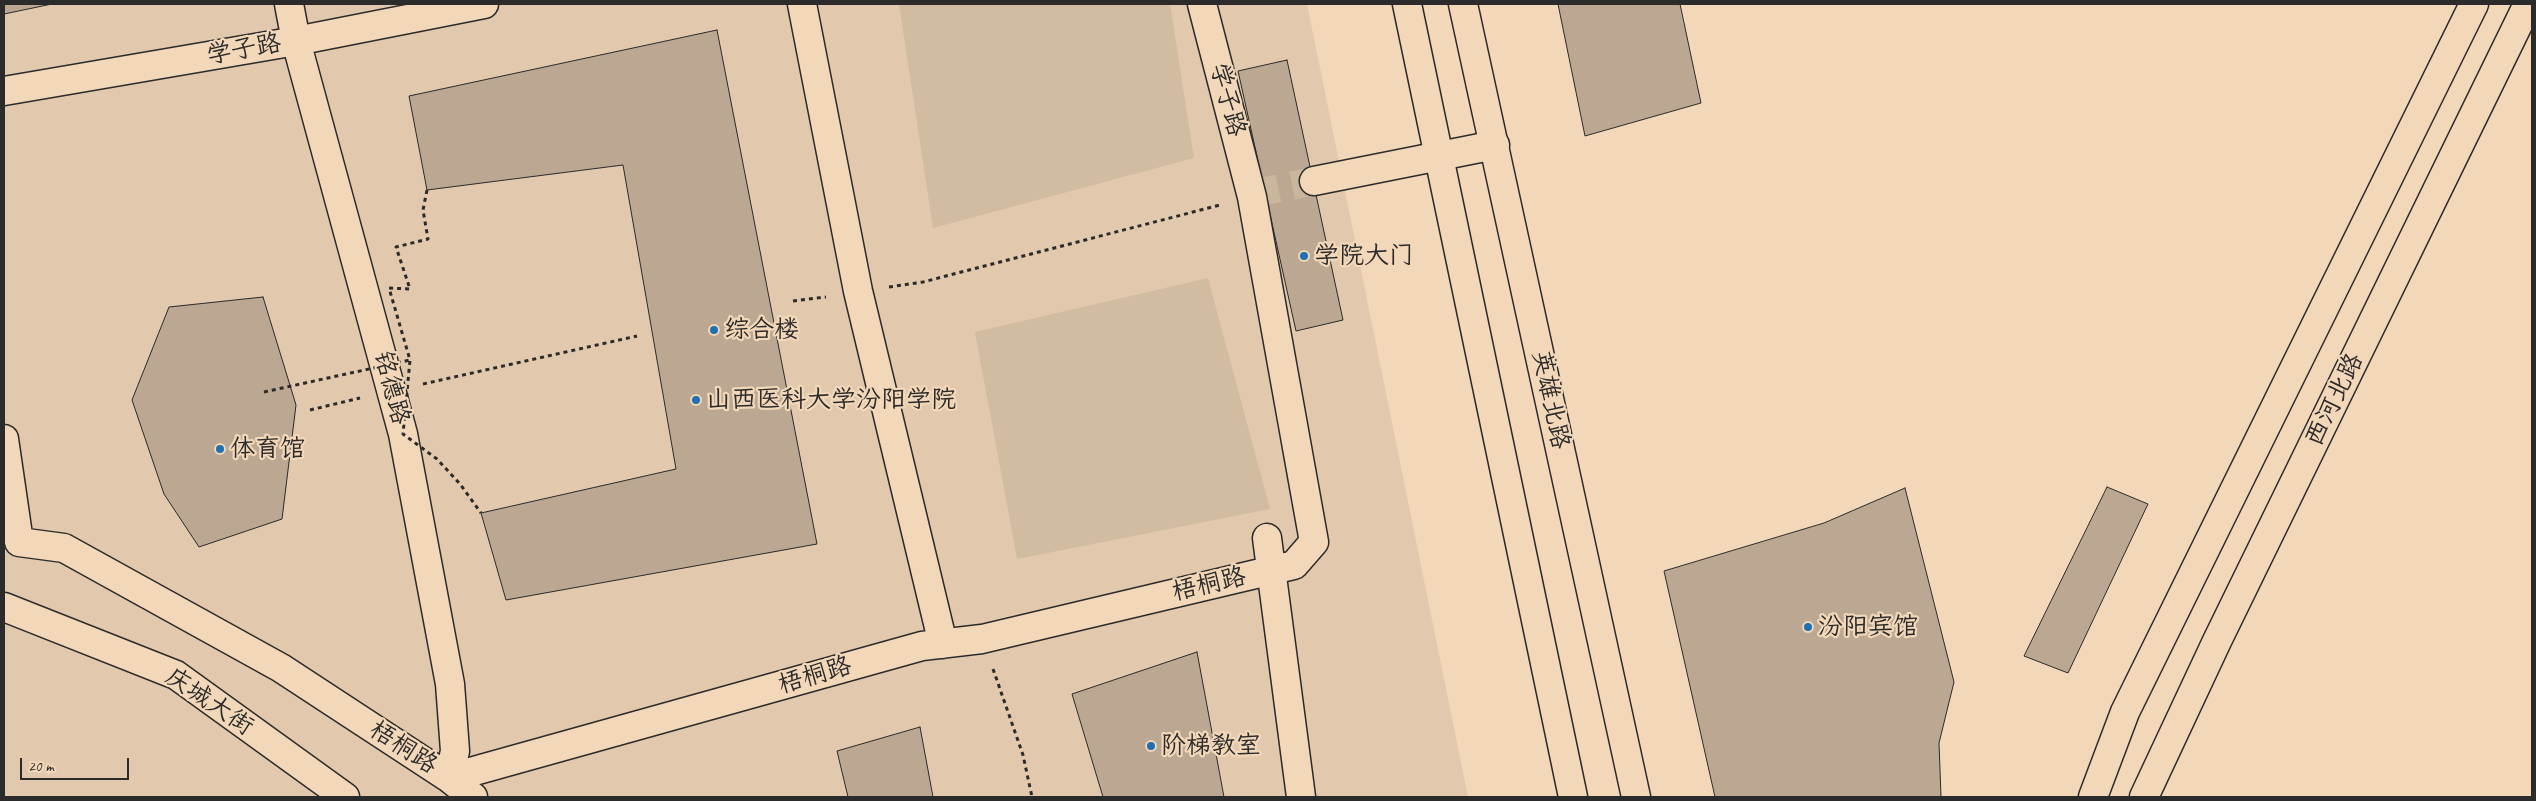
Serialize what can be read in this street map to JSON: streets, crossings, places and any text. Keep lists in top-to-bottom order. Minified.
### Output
{"streets":{"main road":["学子路","铭德路","英雄北路","西河北路","梧桐路","庆城大街"]},"crossings":[["学子路","铭德路"],["学子路","梧桐路"],["铭德路","梧桐路"]],"places":["学院大门","综合楼","山西医科大学汾阳学院","体育馆","汾阳宾馆","阶梯教室"],"scale_bar":"20 m"}
